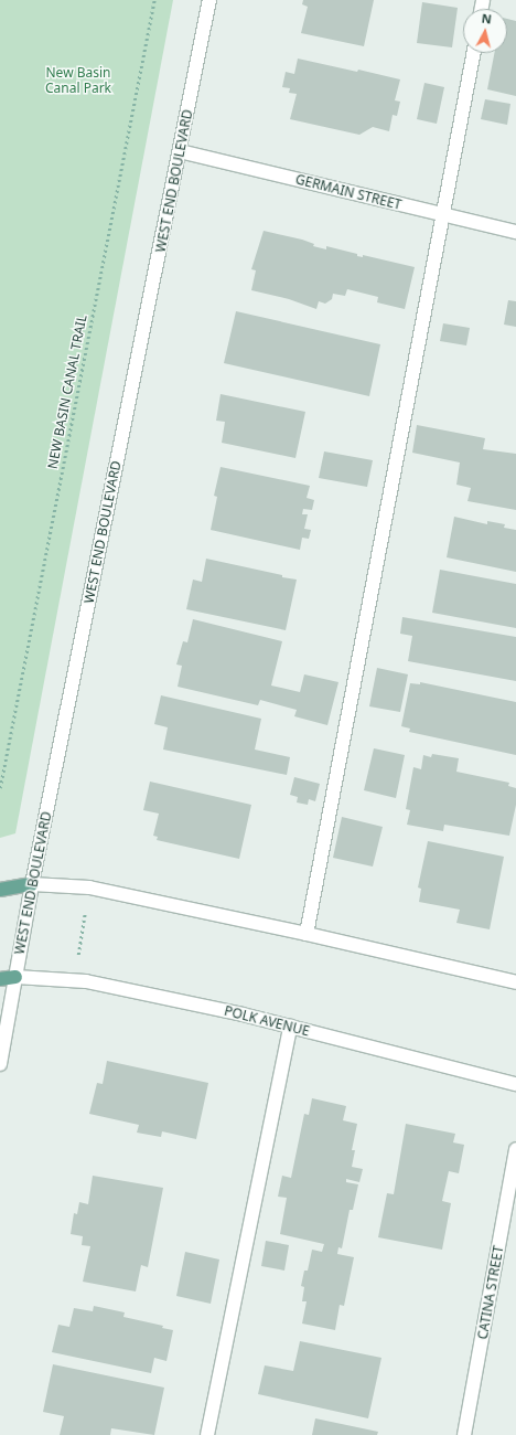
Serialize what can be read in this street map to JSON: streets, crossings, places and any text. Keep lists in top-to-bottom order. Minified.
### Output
{"streets":{"street":["WEST END BOULEVARD","GERMAIN STREET","POLK AVENUE","CATINA STREET"],"path":["NEW BASIN CANAL TRAIL"]},"crossings":[["WEST END BOULEVARD","GERMAIN STREET"],["WEST END BOULEVARD","POLK AVENUE"]],"parks":["New Basin Canal Park"],"north":"top"}
